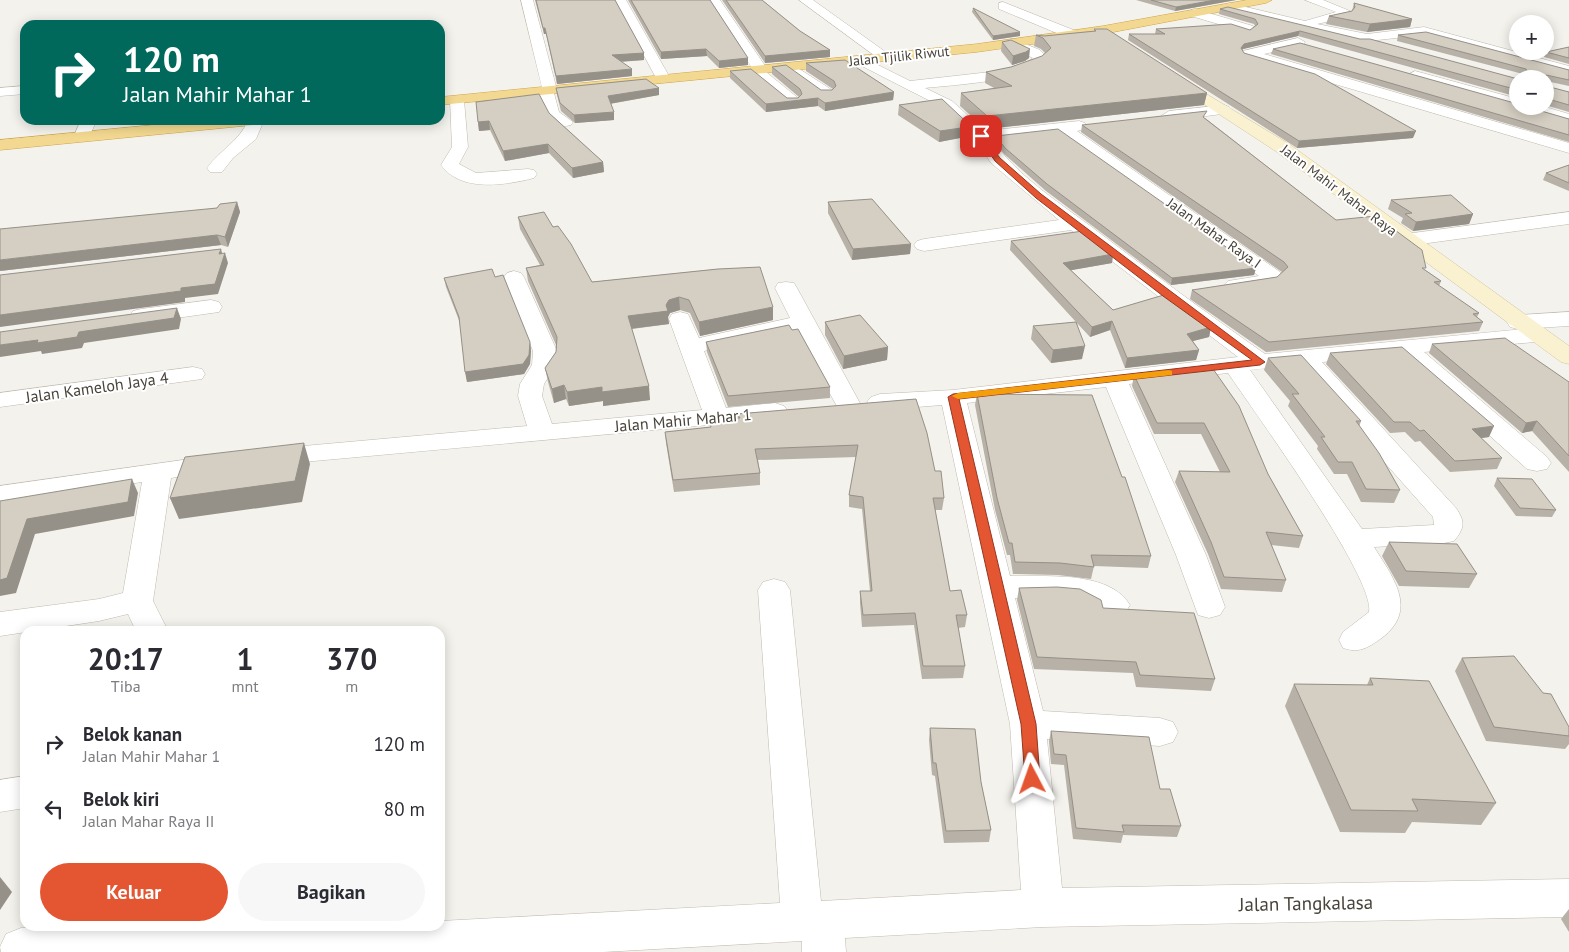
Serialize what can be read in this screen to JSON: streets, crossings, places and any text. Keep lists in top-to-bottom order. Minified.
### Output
{"streets":{"highway":["Jalan Tjilik Riwut"],"main road":["Jalan Mahir Mahar Raya"],"street":["Jalan Mahar Raya I","Jalan Kameloh Jaya 4","Jalan Mahir Mahar 1","Jalan Tangkalasa"]},"crossings":[["Jalan Mahir Mahar Raya","Jalan Mahir Mahar 1"]],"page":{"map_buttons":["+","−"],"turn":["120 m","Jalan Mahir Mahar 1"],"eta":["20:17","Tiba","1","mnt","370","m"],"list":[{"name":"Belok kanan","note":"Jalan Mahir Mahar 1","value":"120 m"},{"name":"Belok kiri","note":"Jalan Mahar Raya II","value":"80 m"}],"buttons":["Keluar","Bagikan"]}}
